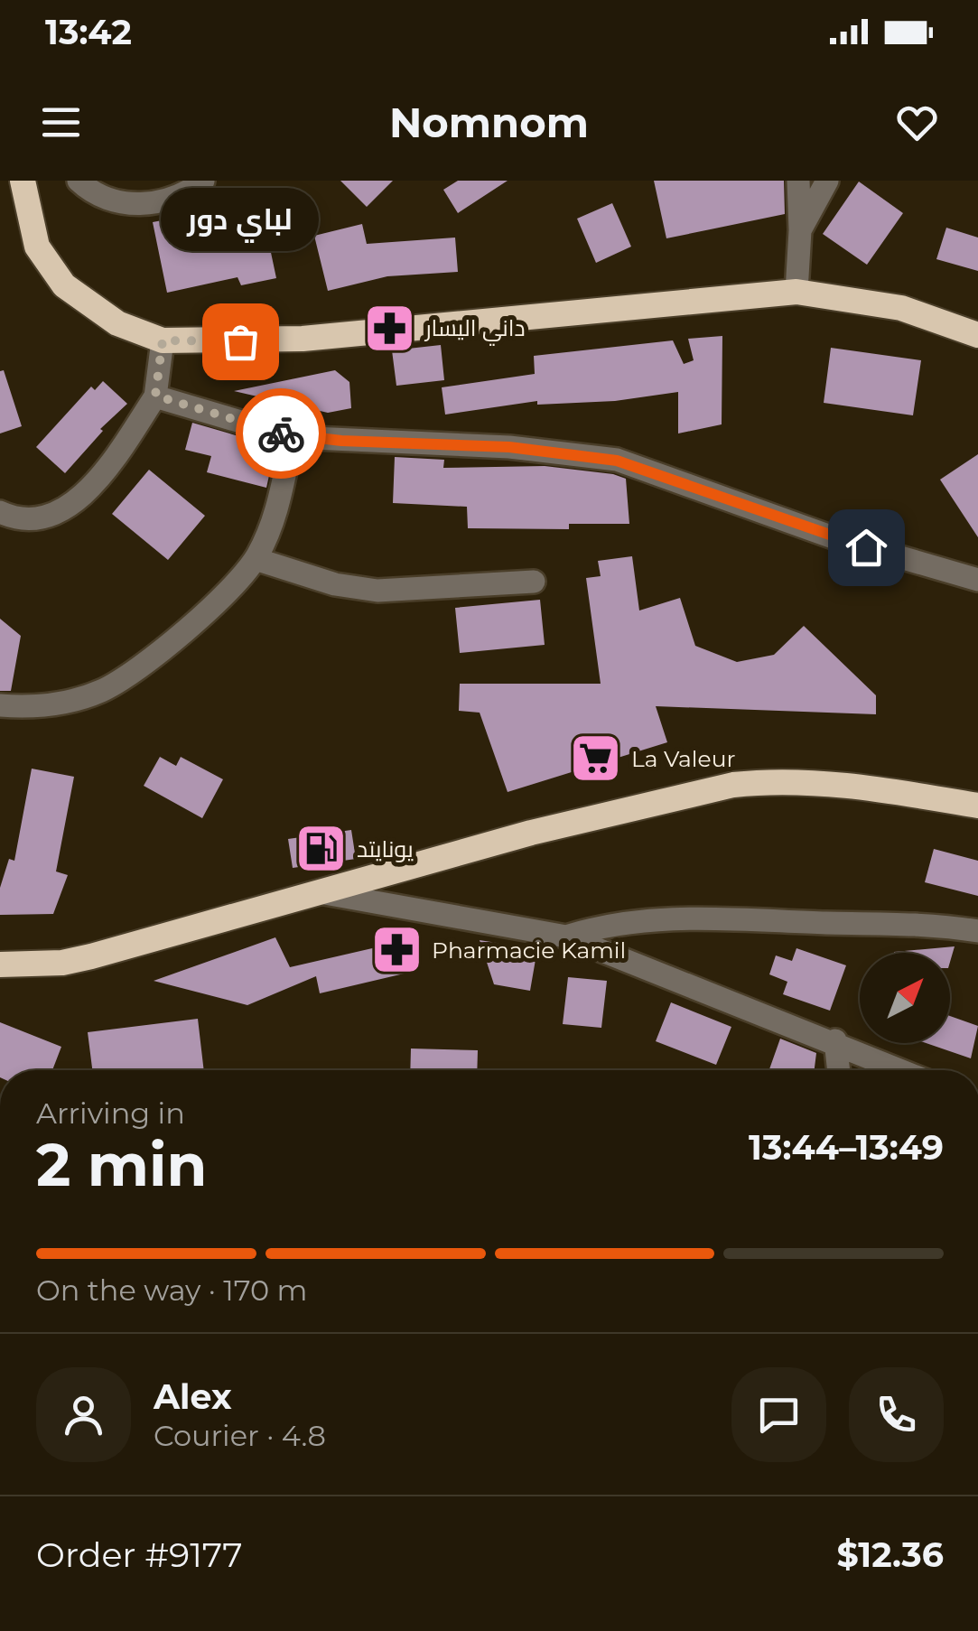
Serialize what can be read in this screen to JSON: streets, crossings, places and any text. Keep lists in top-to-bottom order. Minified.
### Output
{"places":{"pharmacy":["داني اليسار","Pharmacie Kamil"],"other":["لباي دور"],"supermarket":["La Valeur"],"fuel station":["يونايتد"]},"north":"top right","page":{"status":"13:42","header":"Nomnom","bubble":"لباي دور","heading":["2 min","Arriving in","13:44–13:49"],"panel":["Alex","Courier · 4.8","Order #9177","$12.36"],"bar":"On the way · 170 m"}}
